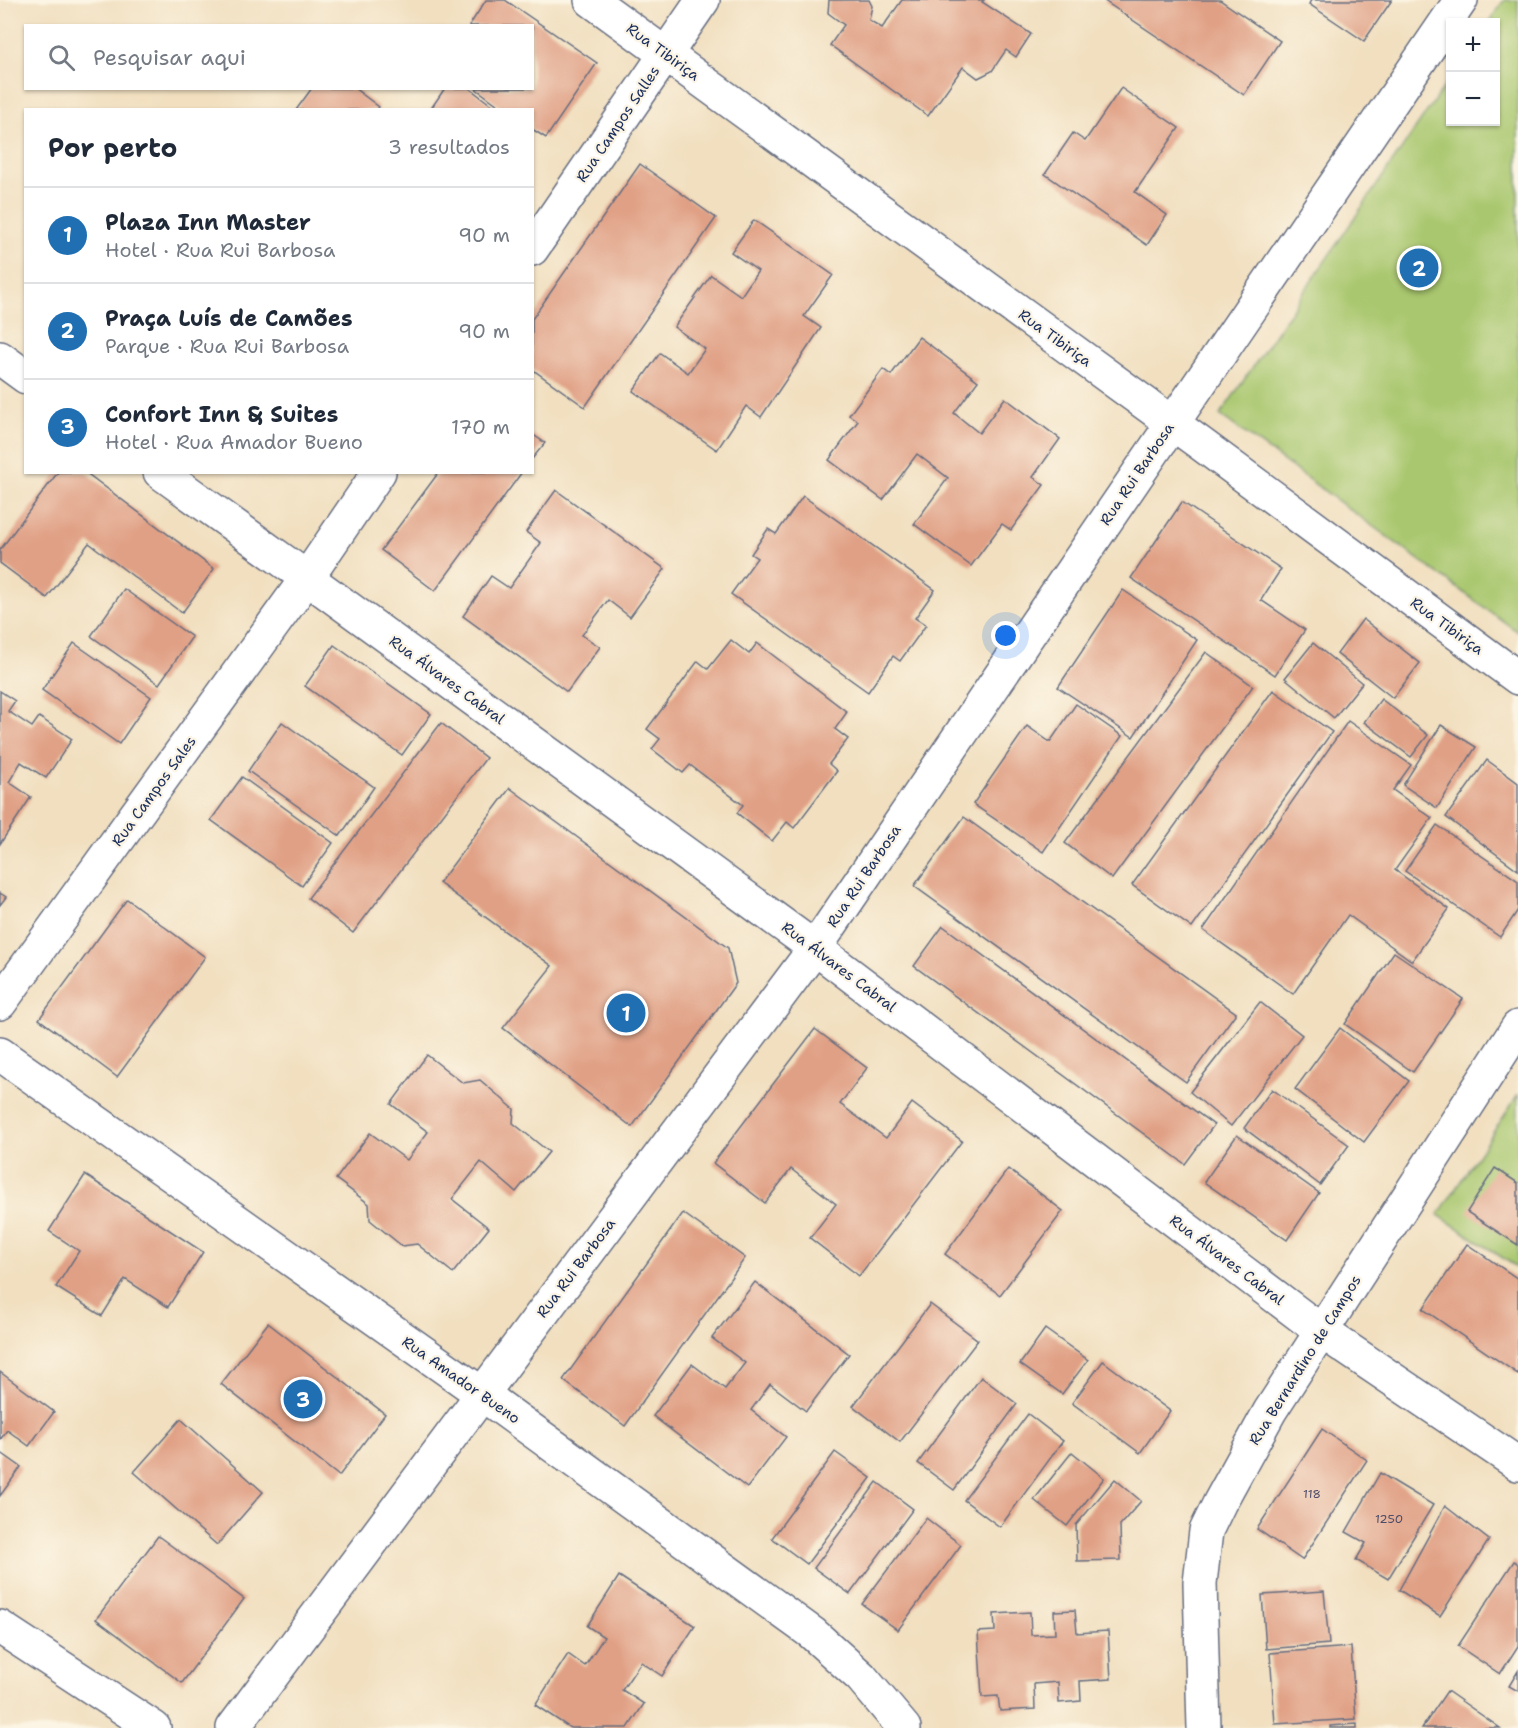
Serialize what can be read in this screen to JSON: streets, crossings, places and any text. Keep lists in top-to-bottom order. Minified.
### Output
{"streets":{"street":["Rua Tibiriça","Rua Campos Salles","Rua Rui Barbosa","Rua Álvares Cabral","Rua Campos Sales","Rua Bernardino de Campos","Rua Amador Bueno"]},"crossings":[["Rua Tibiriça","Rua Campos Salles"],["Rua Tibiriça","Rua Rui Barbosa"],["Rua Rui Barbosa","Rua Álvares Cabral"],["Rua Rui Barbosa","Rua Amador Bueno"],["Rua Álvares Cabral","Rua Campos Sales"],["Rua Álvares Cabral","Rua Bernardino de Campos"]],"house_numbers":["118","1250"],"page":{"map_buttons":["+","−"],"search":"Pesquisar aqui","heading":["Por perto","3 resultados"],"list":[{"mark":"1","name":"Plaza Inn Master","note":"Hotel · Rua Rui Barbosa","value":"90 m"},{"mark":"2","name":"Praça Luís de Camões","note":"Parque · Rua Rui Barbosa","value":"90 m"},{"mark":"3","name":"Confort Inn & Suites","note":"Hotel · Rua Amador Bueno","value":"170 m"}],"pins":["2","1","3"]}}
